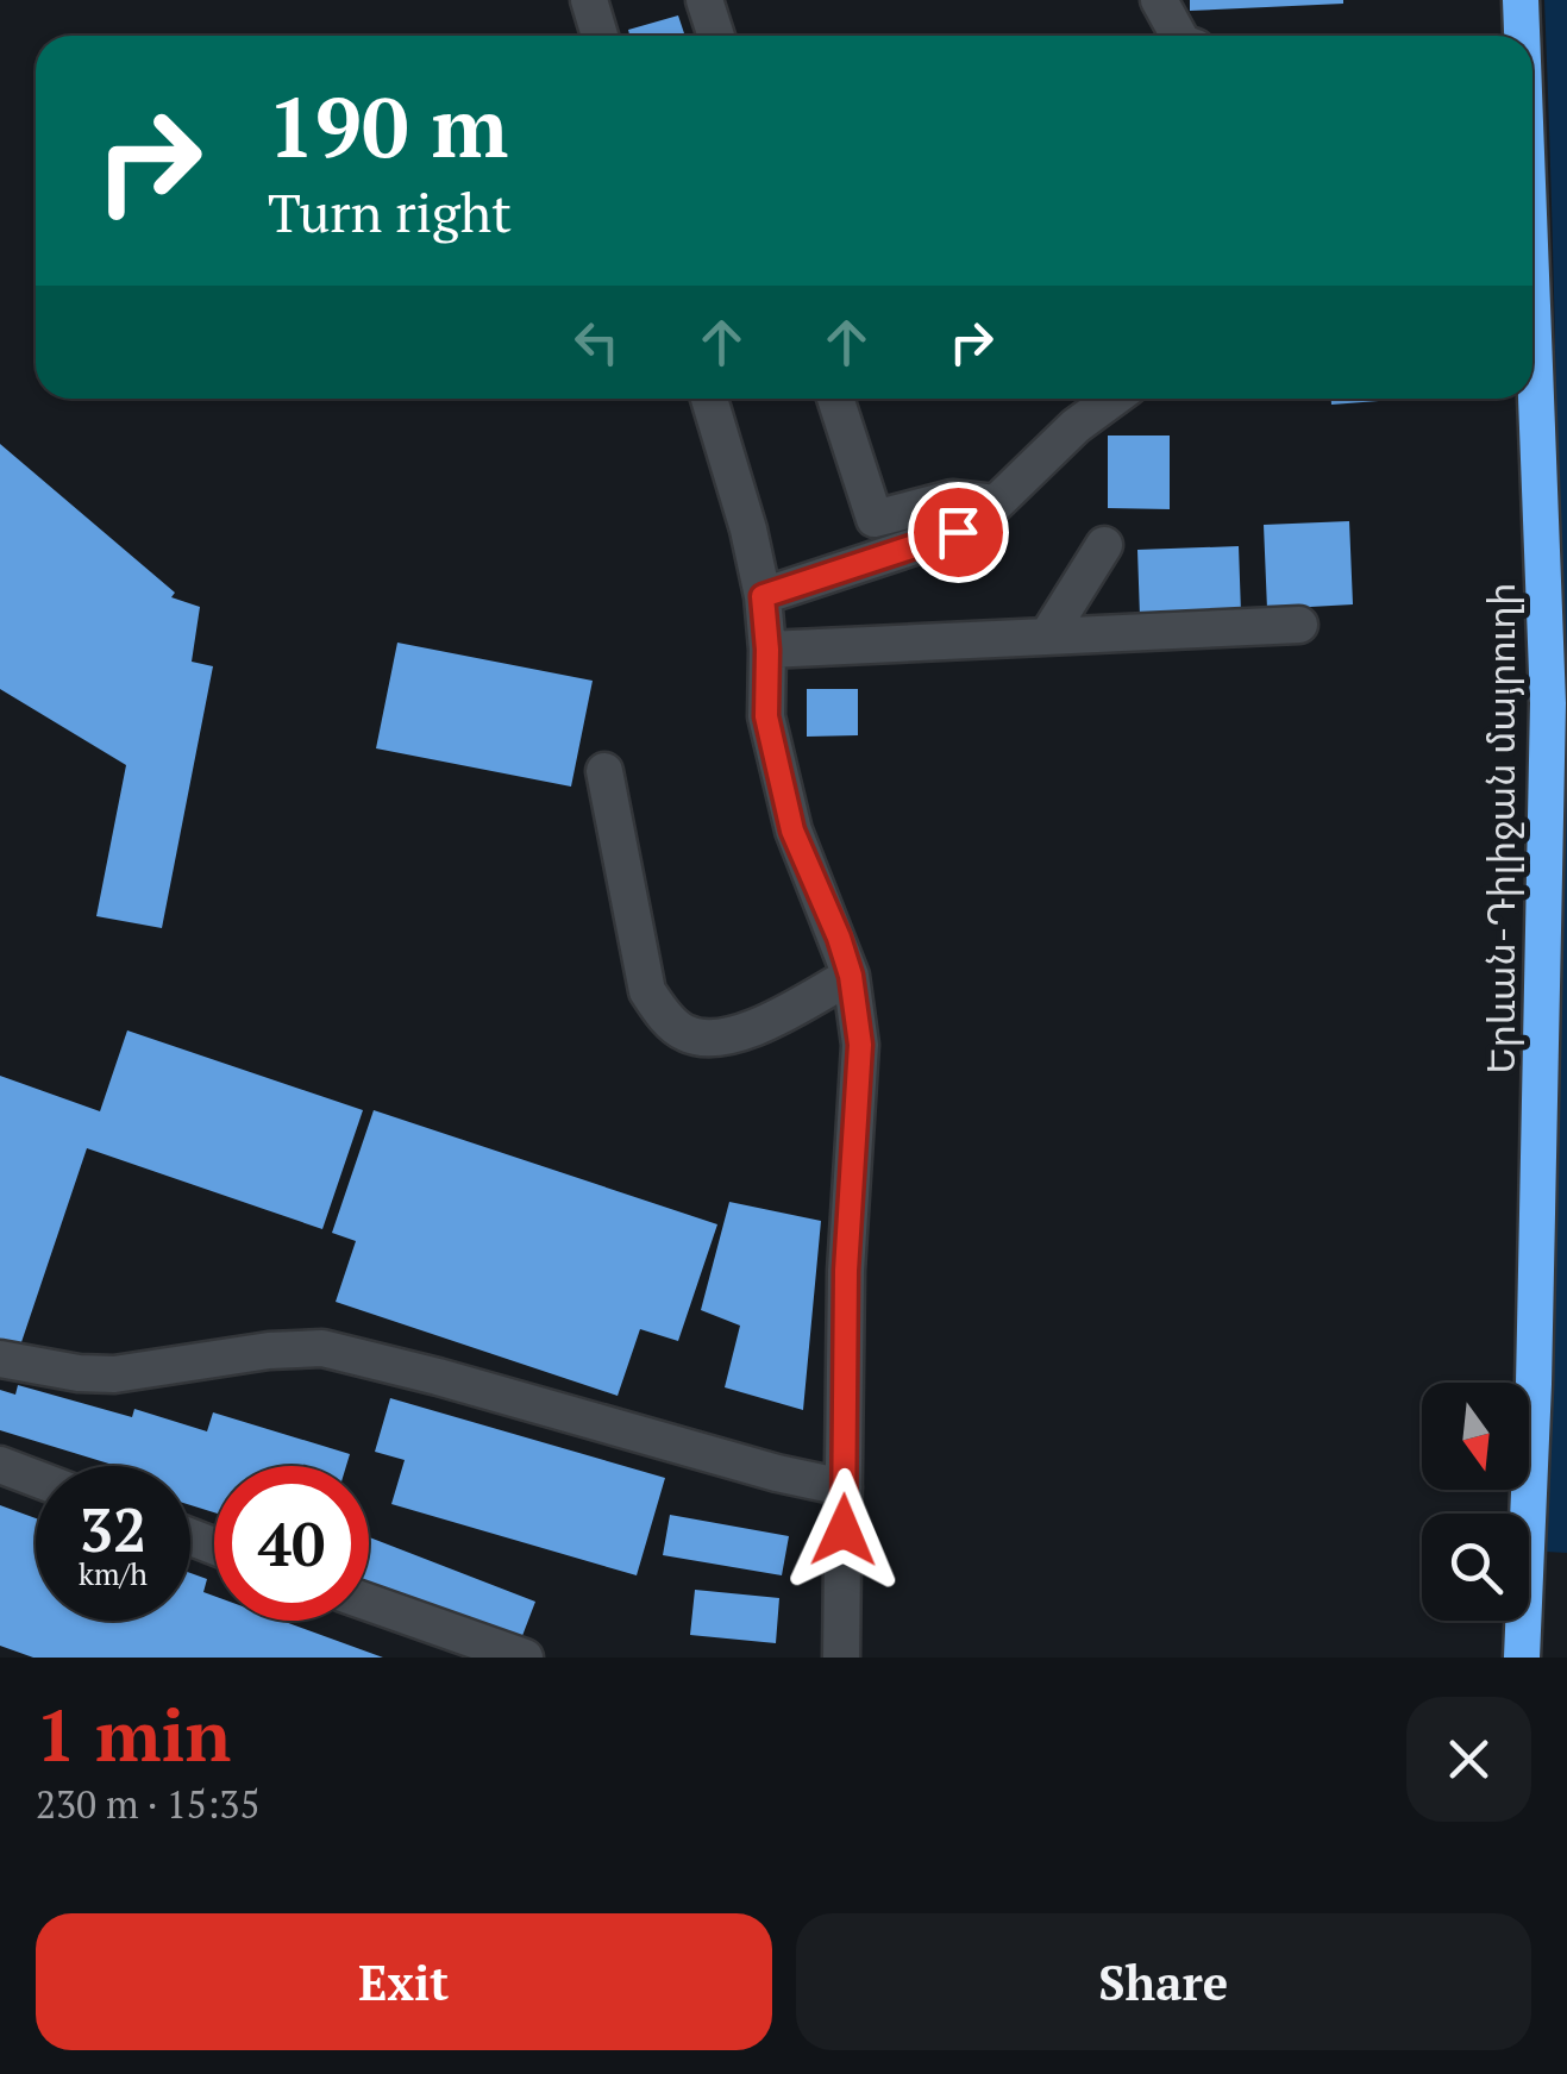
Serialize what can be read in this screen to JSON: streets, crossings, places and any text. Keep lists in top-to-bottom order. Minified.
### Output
{"streets":{"highway":["Երևան-Դիլիջան մայրուղի"]},"north":"bottom","page":{"turn":["190 m","Turn right"],"speed":"32 km/h","limit":"40","heading":["1 min","230 m · 15:35"],"buttons":["Exit","Share"]}}
